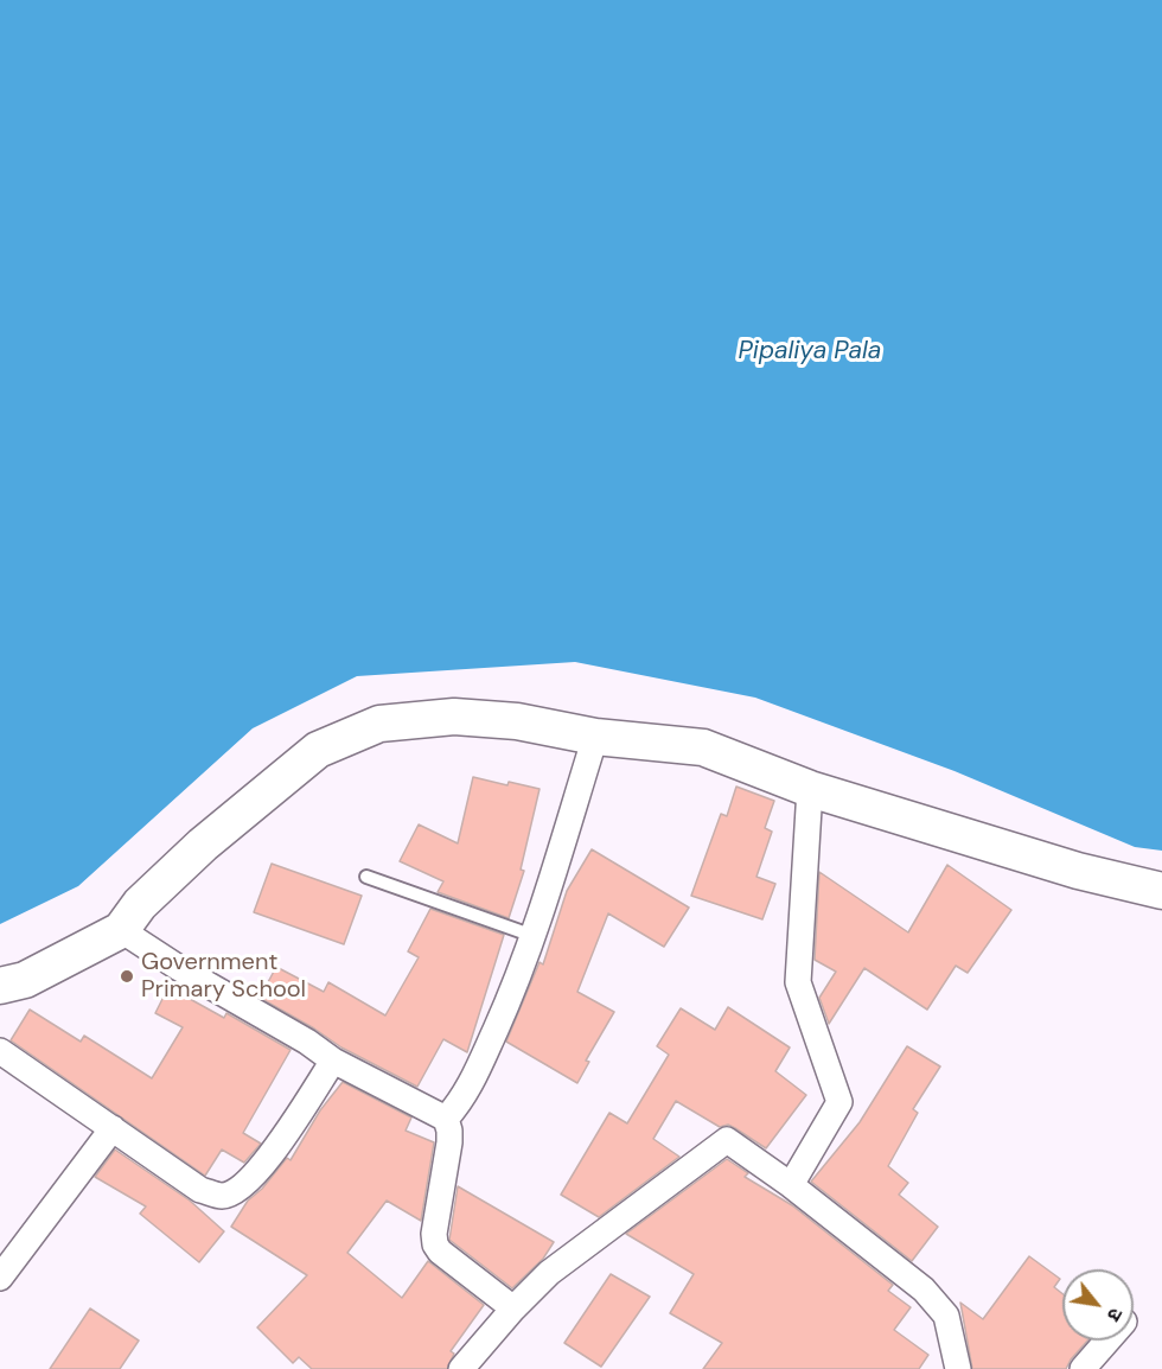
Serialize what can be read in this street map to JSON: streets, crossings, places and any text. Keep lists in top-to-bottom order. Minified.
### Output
{"water":["Pipaliya Pala"],"places":["Government Primary School"],"north":"bottom right"}
